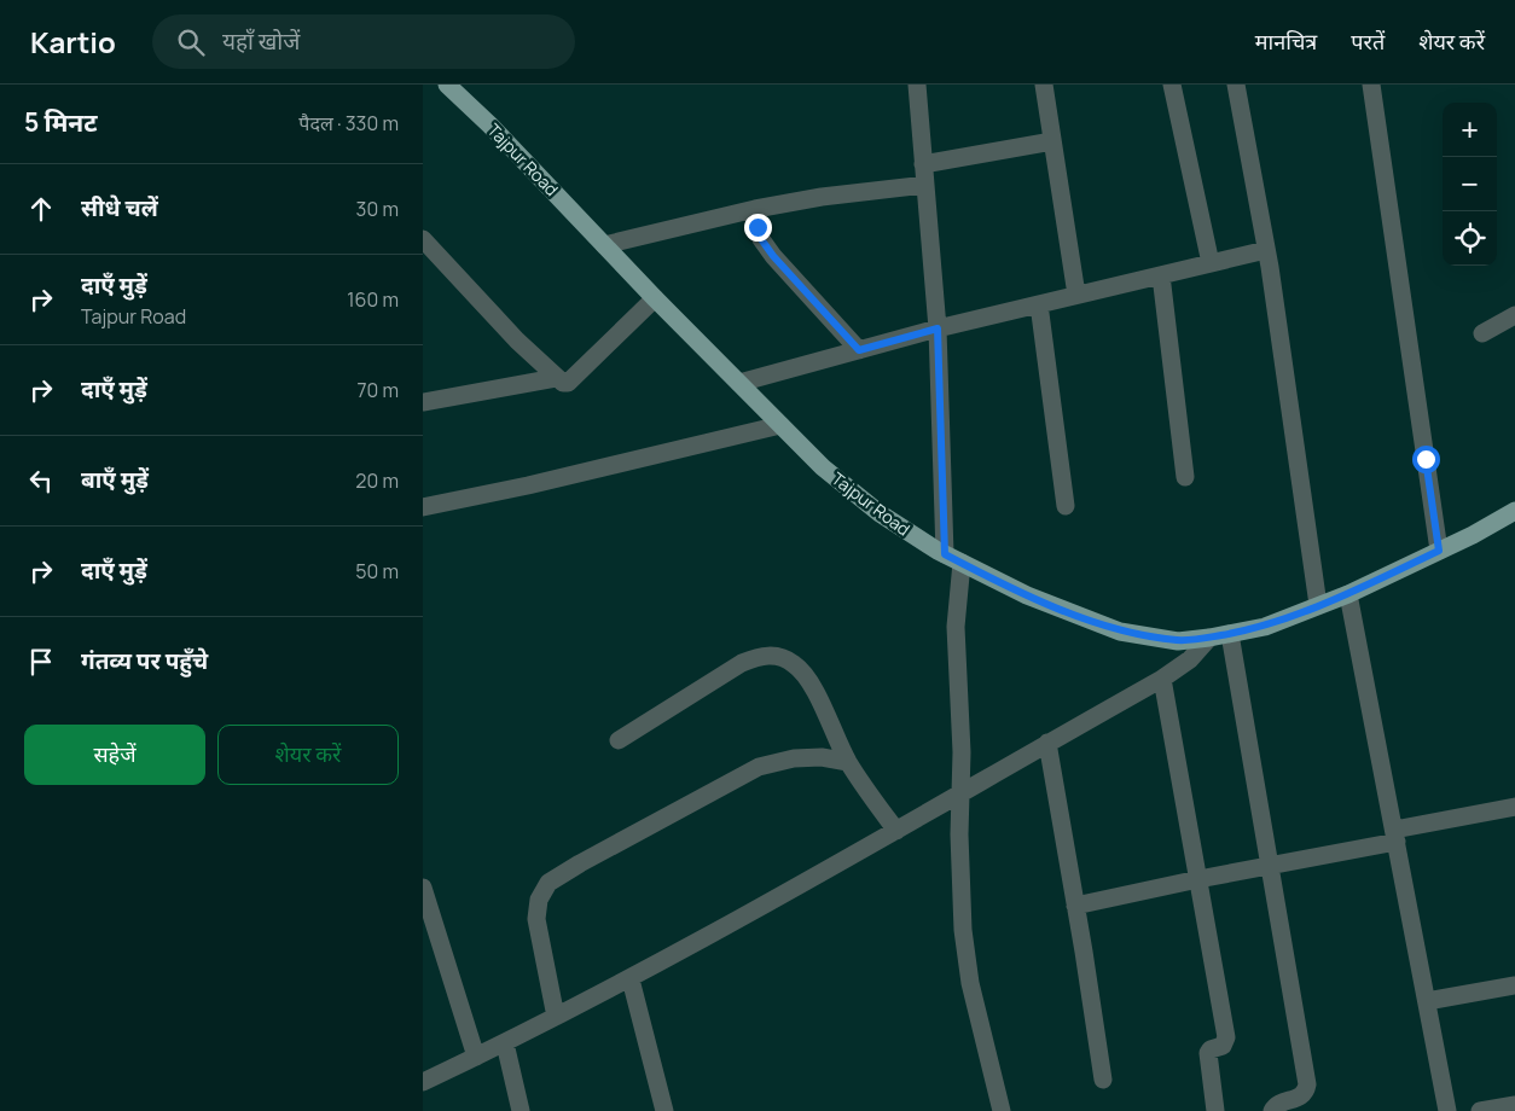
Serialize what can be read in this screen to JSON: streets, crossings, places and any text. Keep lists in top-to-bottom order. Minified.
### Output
{"streets":{"main road":["Tajpur Road"]},"page":{"header":"Kartio","search":"यहाँ खोजें","nav":["मानचित्र","परतें","शेयर करें"],"heading":["5 मिनट","पैदल · 330 m"],"map_buttons":["+","−"],"list":[["सीधे चलें","30 m"],["दाएँ मुड़ें","Tajpur Road","160 m"],["दाएँ मुड़ें","70 m"],["बाएँ मुड़ें","20 m"],["दाएँ मुड़ें","50 m"],"गंतव्य पर पहुँचे"],"buttons":["सहेजें","शेयर करें"]}}
